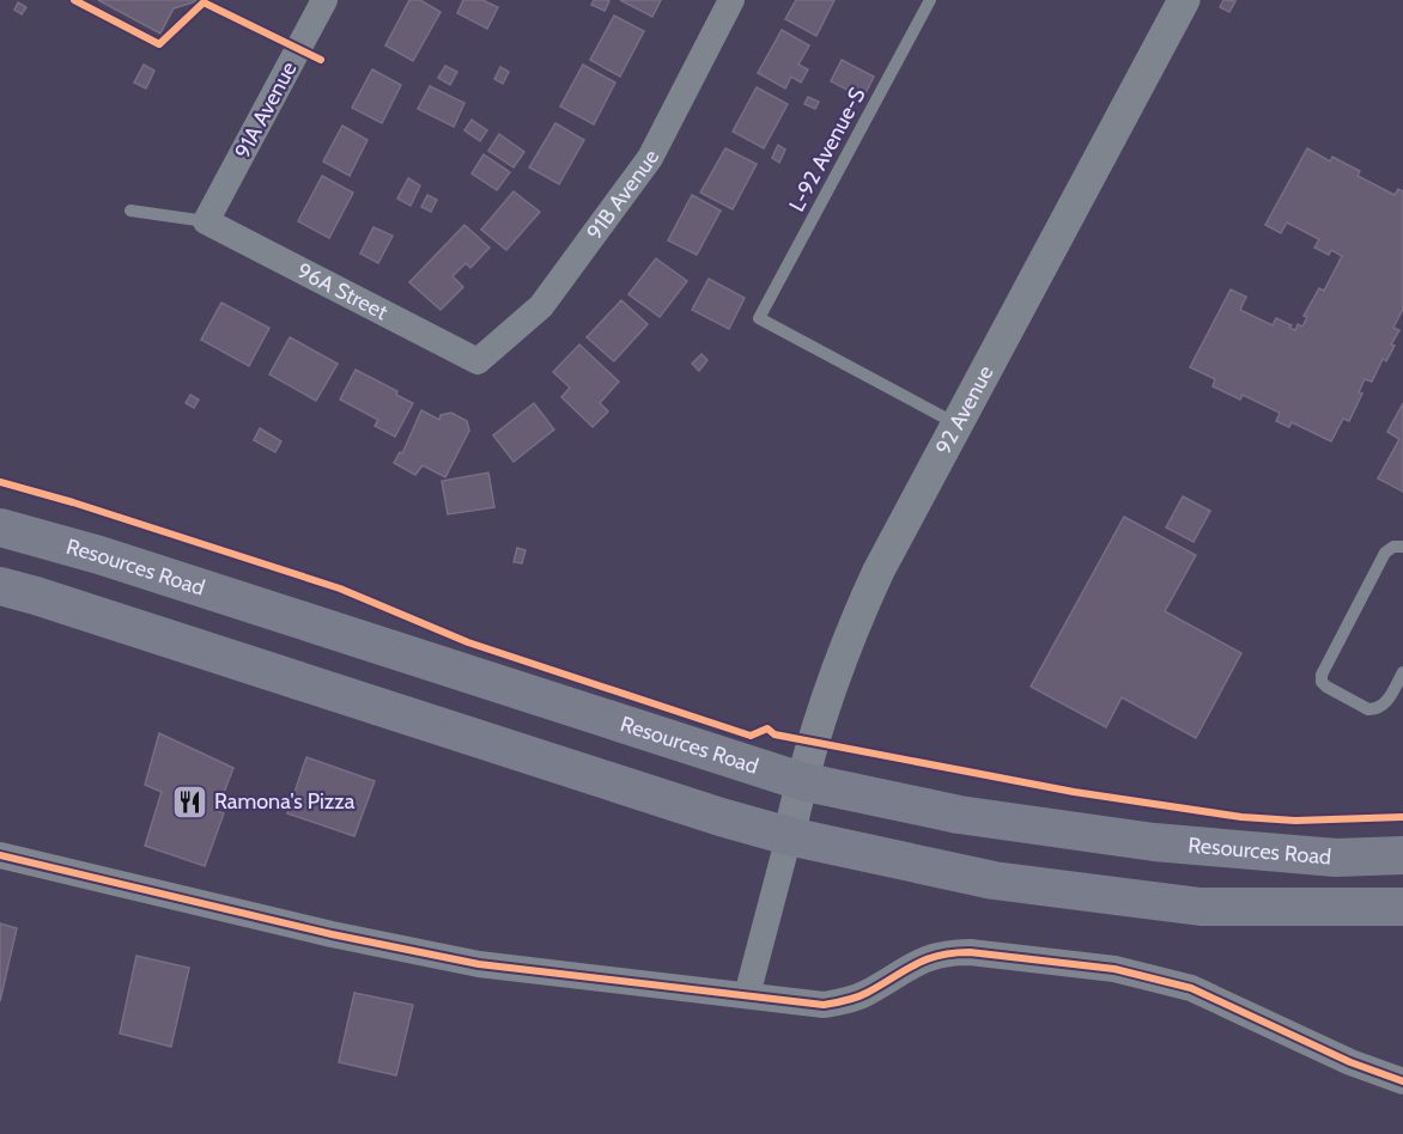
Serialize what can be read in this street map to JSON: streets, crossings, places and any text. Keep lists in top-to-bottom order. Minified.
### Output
{"streets":{"main road":["Resources Road"],"street":["91A Avenue","91B Avenue","96A Street","92 Avenue"],"lane":["L-92 Avenue-S"]},"crossings":[["91A Avenue","96A Street"],["L-92 Avenue-S","92 Avenue"],["91B Avenue","96A Street"],["92 Avenue","Resources Road"]],"places":{"restaurant":["Ramona's Pizza"]}}
